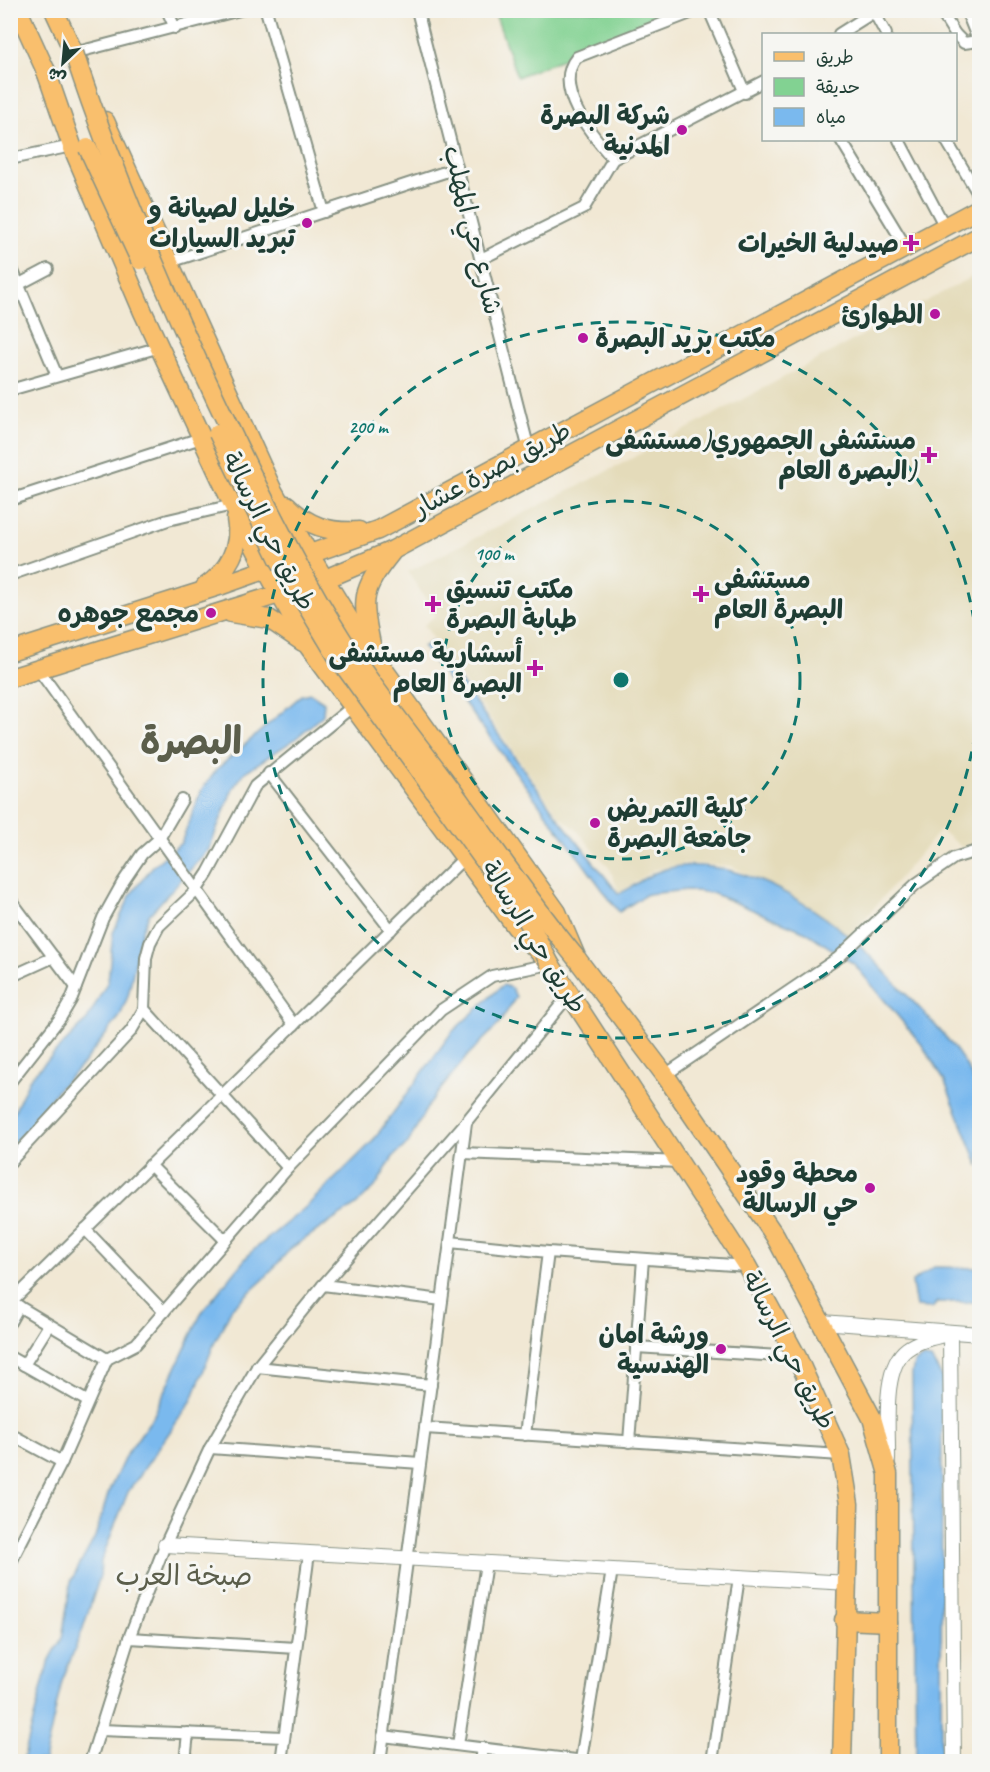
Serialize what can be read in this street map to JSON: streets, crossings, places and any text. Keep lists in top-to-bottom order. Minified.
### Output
{"streets":{"main road":["طريق بصرة عشار","طريق حي الرسالة"],"street":["شارع حي المهلب"]},"crossings":[["شارع حي المهلب","طريق بصرة عشار"],["طريق بصرة عشار","طريق حي الرسالة"]],"districts":["البصرة","صبخة العرب"],"places":{"other":["شركة البصرة المدنية","خليل لصيانة و تبريد السيارات","الطوارئ","مكتب بريد البصرة","مجمع جوهره","كلية التمريض جامعة البصرة","محطة وقود حي الرسالة","ورشة امان الهندسية"],"health":["صيدلية الخيرات","مستشفى الجمهوري(مستشفى البصره العام)","مستشفى البصرة العام","مكتب تنسيق طبابة البصرة","أسشارية مستشفى البصرة العام"]},"legend":["طريق","حديقة","مياه"],"north":"bottom left","rings":["200 m","100 m"]}
